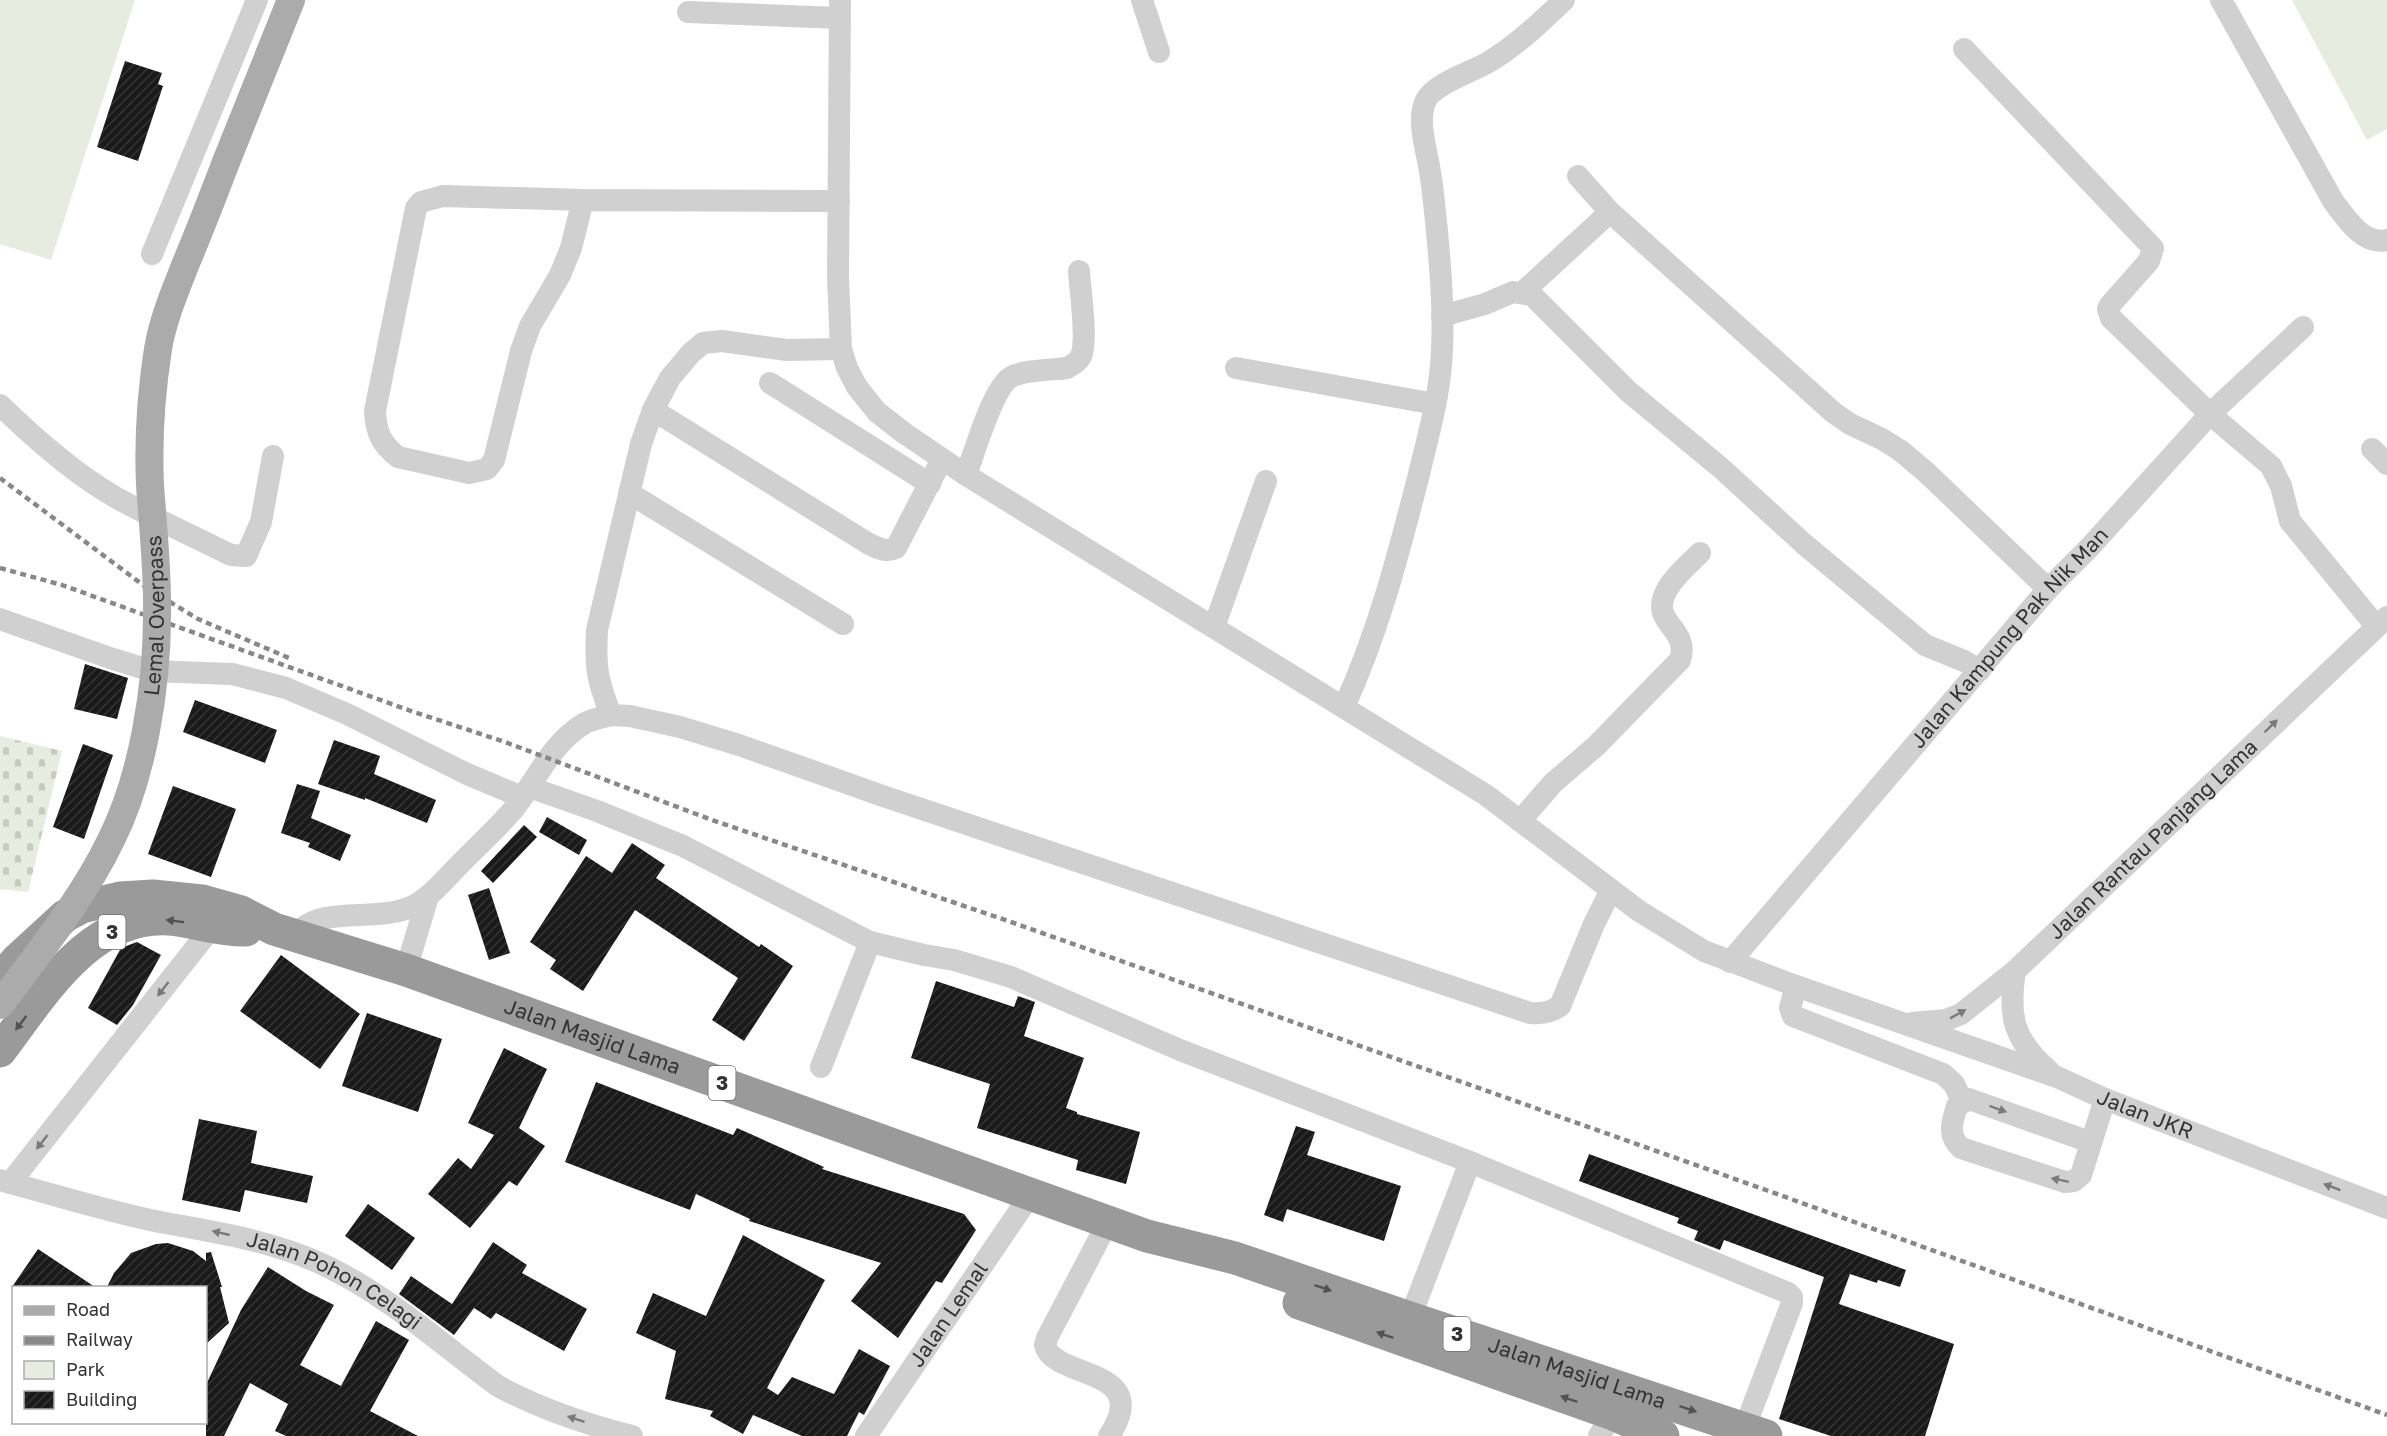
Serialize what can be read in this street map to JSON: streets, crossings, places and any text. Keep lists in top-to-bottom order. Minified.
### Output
{"streets":{"highway":["3","Jalan Masjid Lama"],"main road":["Lemal Overpass"],"street":["Jalan Kampung Pak Nik Man","Jalan Rantau Panjang Lama","Jalan JKR","Jalan Pohon Celagi","Jalan Lemal"]},"crossings":[["Jalan Kampung Pak Nik Man","Jalan JKR"],["Jalan Rantau Panjang Lama","Jalan JKR"],["Jalan Masjid Lama","Jalan Lemal"]],"one_way":["Jalan Rantau Panjang Lama","Jalan Pohon Celagi"],"legend":["Road","Railway","Park","Building"]}
